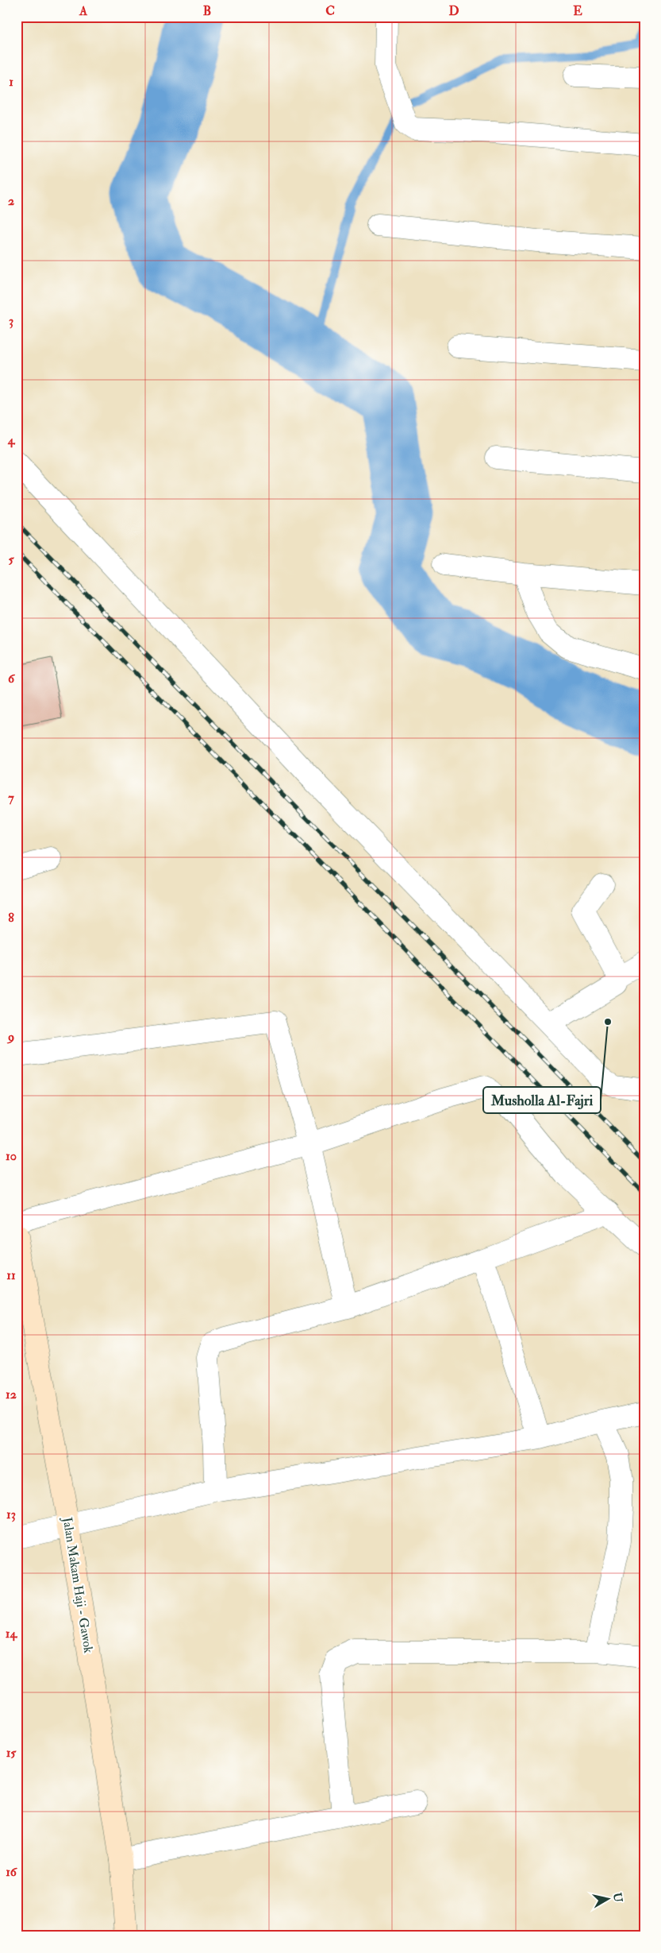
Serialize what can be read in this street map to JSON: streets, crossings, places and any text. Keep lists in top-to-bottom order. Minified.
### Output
{"streets":{"street":["Jalan Makam Haji - Gawok"]},"places":["Musholla Al-Fajri"],"north":"right","grid":{"columns":["A","B","C","D","E"],"rows":["1","2","3","4","5","6","7","8","9","10","11","12","13","14","15","16"]}}
